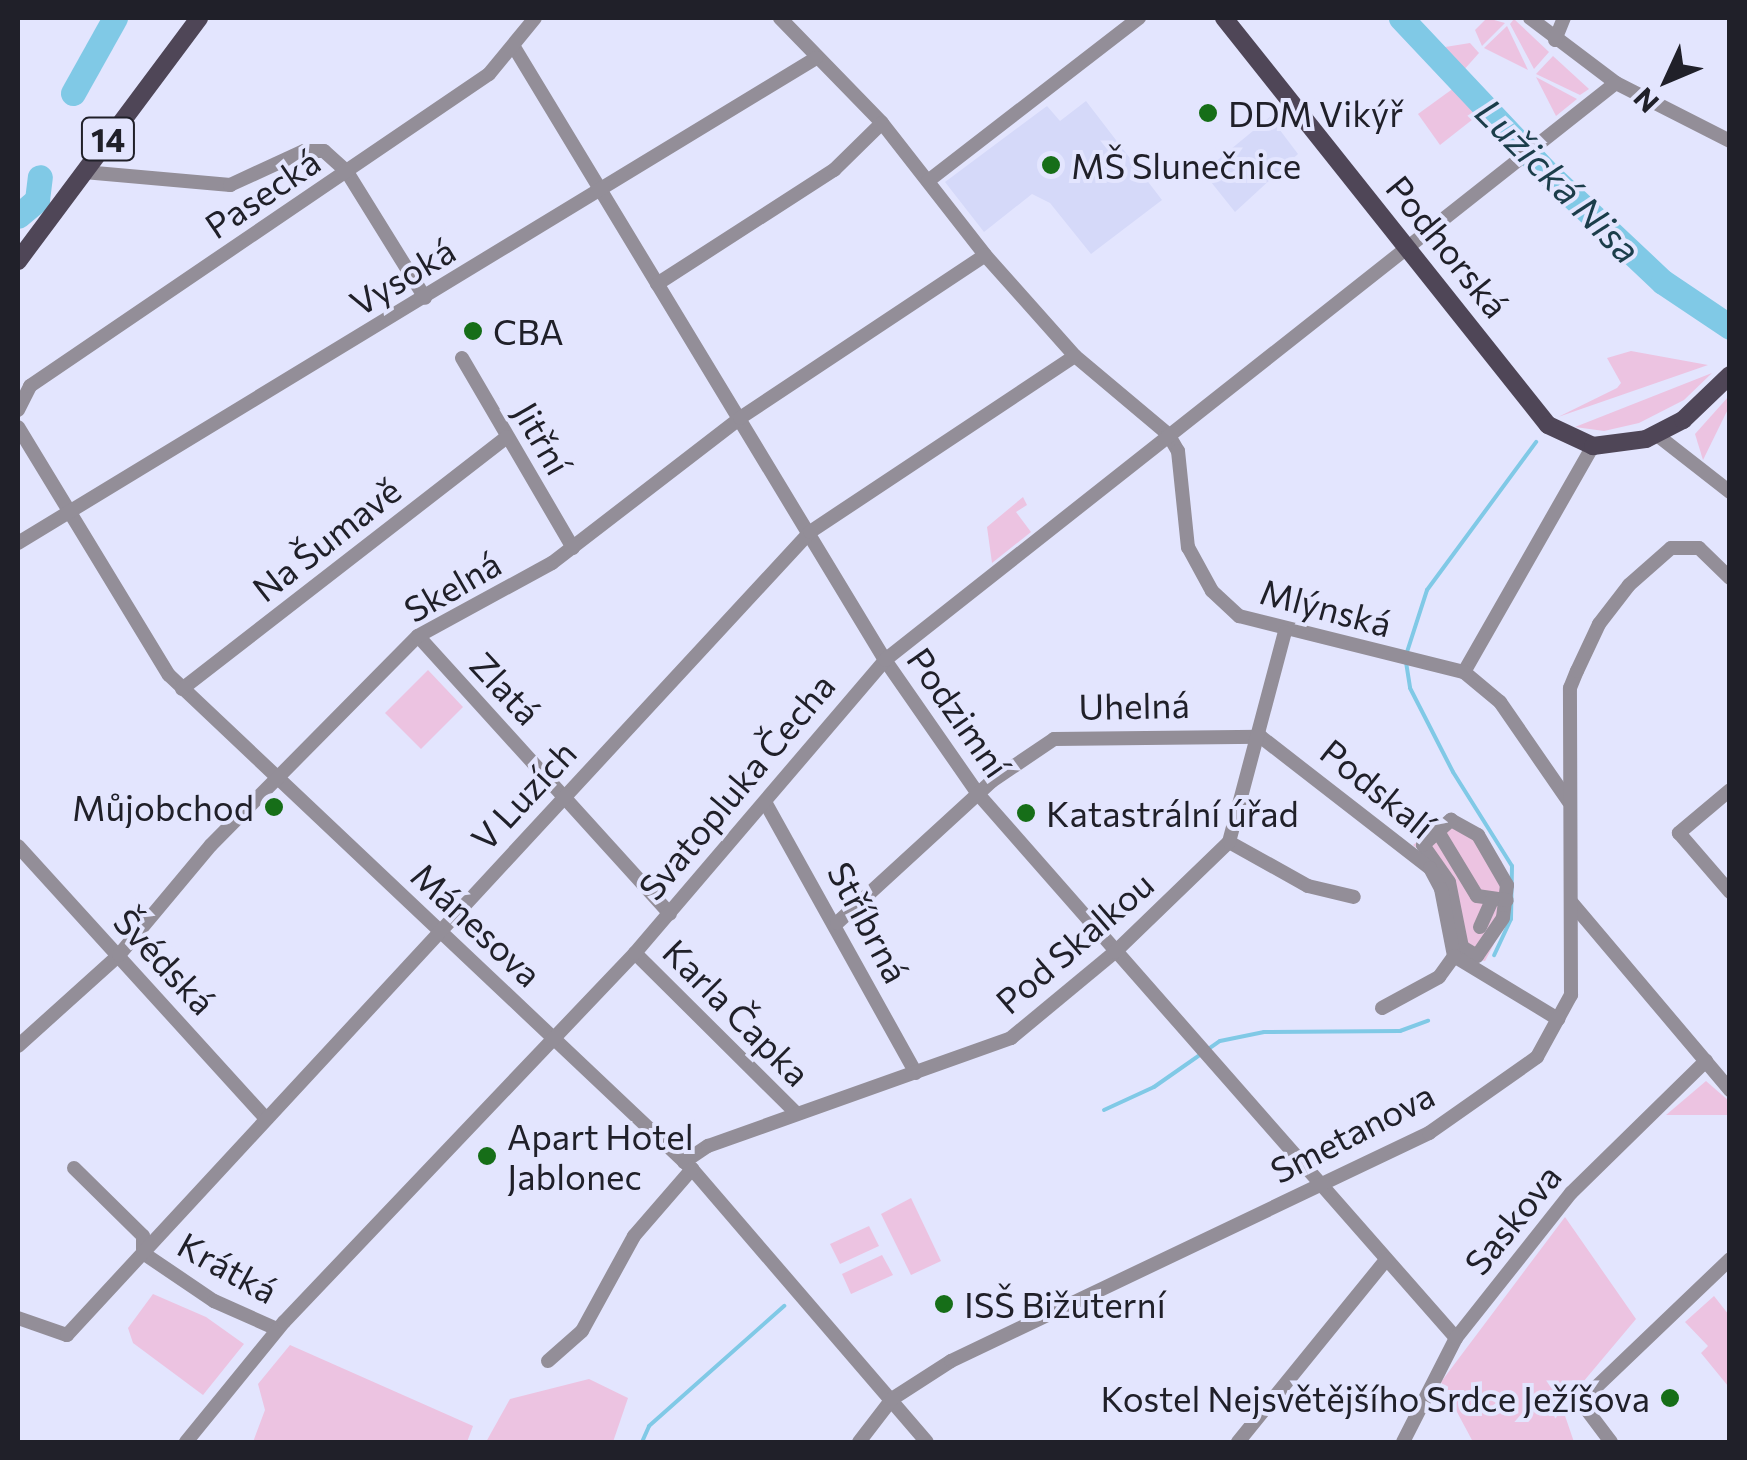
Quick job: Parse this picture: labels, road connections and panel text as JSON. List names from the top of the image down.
{
  "streets": {
    "main road": ["14", "Podhorská"],
    "street": [
      "Pasecká",
      "Vysoká",
      "Jitřní",
      "Na Šumavě",
      "Skelná",
      "Mlýnská",
      "Zlatá",
      "Uhelná",
      "Podzimní",
      "Svatopluka Čecha",
      "Podskalí",
      "V Luzích",
      "Stříbrná",
      "Mánesova",
      "Pod Skalkou",
      "Švédská",
      "Karla Čapka",
      "Smetanova",
      "Saskova",
      "Krátká"
    ]
  },
  "crossings": [
    ["Pasecká", "Podzimní"],
    ["Podhorská", "Svatopluka Čecha"],
    ["Vysoká", "Podzimní"],
    ["Vysoká", "Mánesova"],
    ["Jitřní", "Na Šumavě"],
    ["Jitřní", "Skelná"],
    ["Na Šumavě", "Mánesova"],
    ["Skelná", "Zlatá"],
    ["Skelná", "Podzimní"],
    ["Skelná", "Mánesova"],
    ["Skelná", "Švédská"],
    ["Mlýnská", "Svatopluka Čecha"],
    ["Mlýnská", "Pod Skalkou"],
    ["Zlatá", "Svatopluka Čecha"],
    ["Zlatá", "V Luzích"],
    ["Uhelná", "Podzimní"],
    ["Uhelná", "Podskalí"],
    ["Uhelná", "Stříbrná"],
    ["Uhelná", "Pod Skalkou"],
    ["Podzimní", "Svatopluka Čecha"],
    ["Podzimní", "V Luzích"],
    ["Podzimní", "Pod Skalkou"],
    ["Podzimní", "Smetanova"],
    ["Podzimní", "Saskova"],
    ["Svatopluka Čecha", "Stříbrná"],
    ["Svatopluka Čecha", "Mánesova"],
    ["Svatopluka Čecha", "Karla Čapka"],
    ["Svatopluka Čecha", "Krátká"],
    ["Podskalí", "Pod Skalkou"],
    ["V Luzích", "Mánesova"],
    ["V Luzích", "Švédská"],
    ["V Luzích", "Krátká"],
    ["Stříbrná", "Pod Skalkou"],
    ["Mánesova", "Pod Skalkou"],
    ["Mánesova", "Smetanova"],
    ["Pod Skalkou", "Karla Čapka"]
  ],
  "water": ["Lužická Nisa"],
  "places": [
    "DDM Vikýř",
    "MŠ Slunečnice",
    "CBA",
    "Můjobchod",
    "Katastrální úřad",
    "Apart Hotel Jablonec",
    "ISŠ Bižuterní",
    "Kostel Nejsvětějšího Srdce Ježíšova"
  ],
  "north": "bottom left"
}
